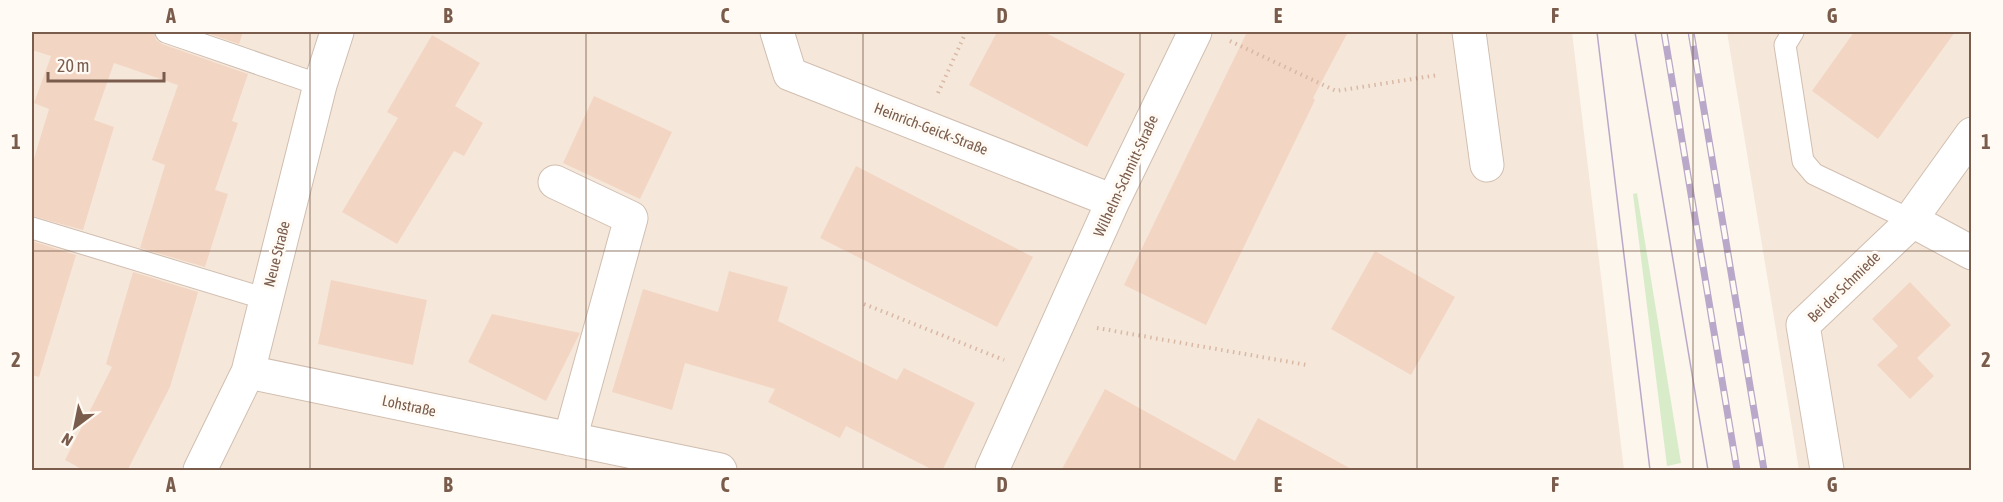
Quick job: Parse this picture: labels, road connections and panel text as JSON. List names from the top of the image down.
{
  "streets": {
    "street": [
      "Heinrich-Geick-Straße",
      "Wilhelm-Schmitt-Straße",
      "Neue Straße",
      "Bei der Schmiede",
      "Lohstraße"
    ]
  },
  "crossings": [
    ["Heinrich-Geick-Straße", "Wilhelm-Schmitt-Straße"],
    ["Neue Straße", "Lohstraße"]
  ],
  "scale_bar": "20 m",
  "north": "bottom left",
  "grid": {
    "columns": [
      "A",
      "B",
      "C",
      "D",
      "E",
      "F",
      "G"
    ],
    "rows": ["1", "2"]
  }
}
